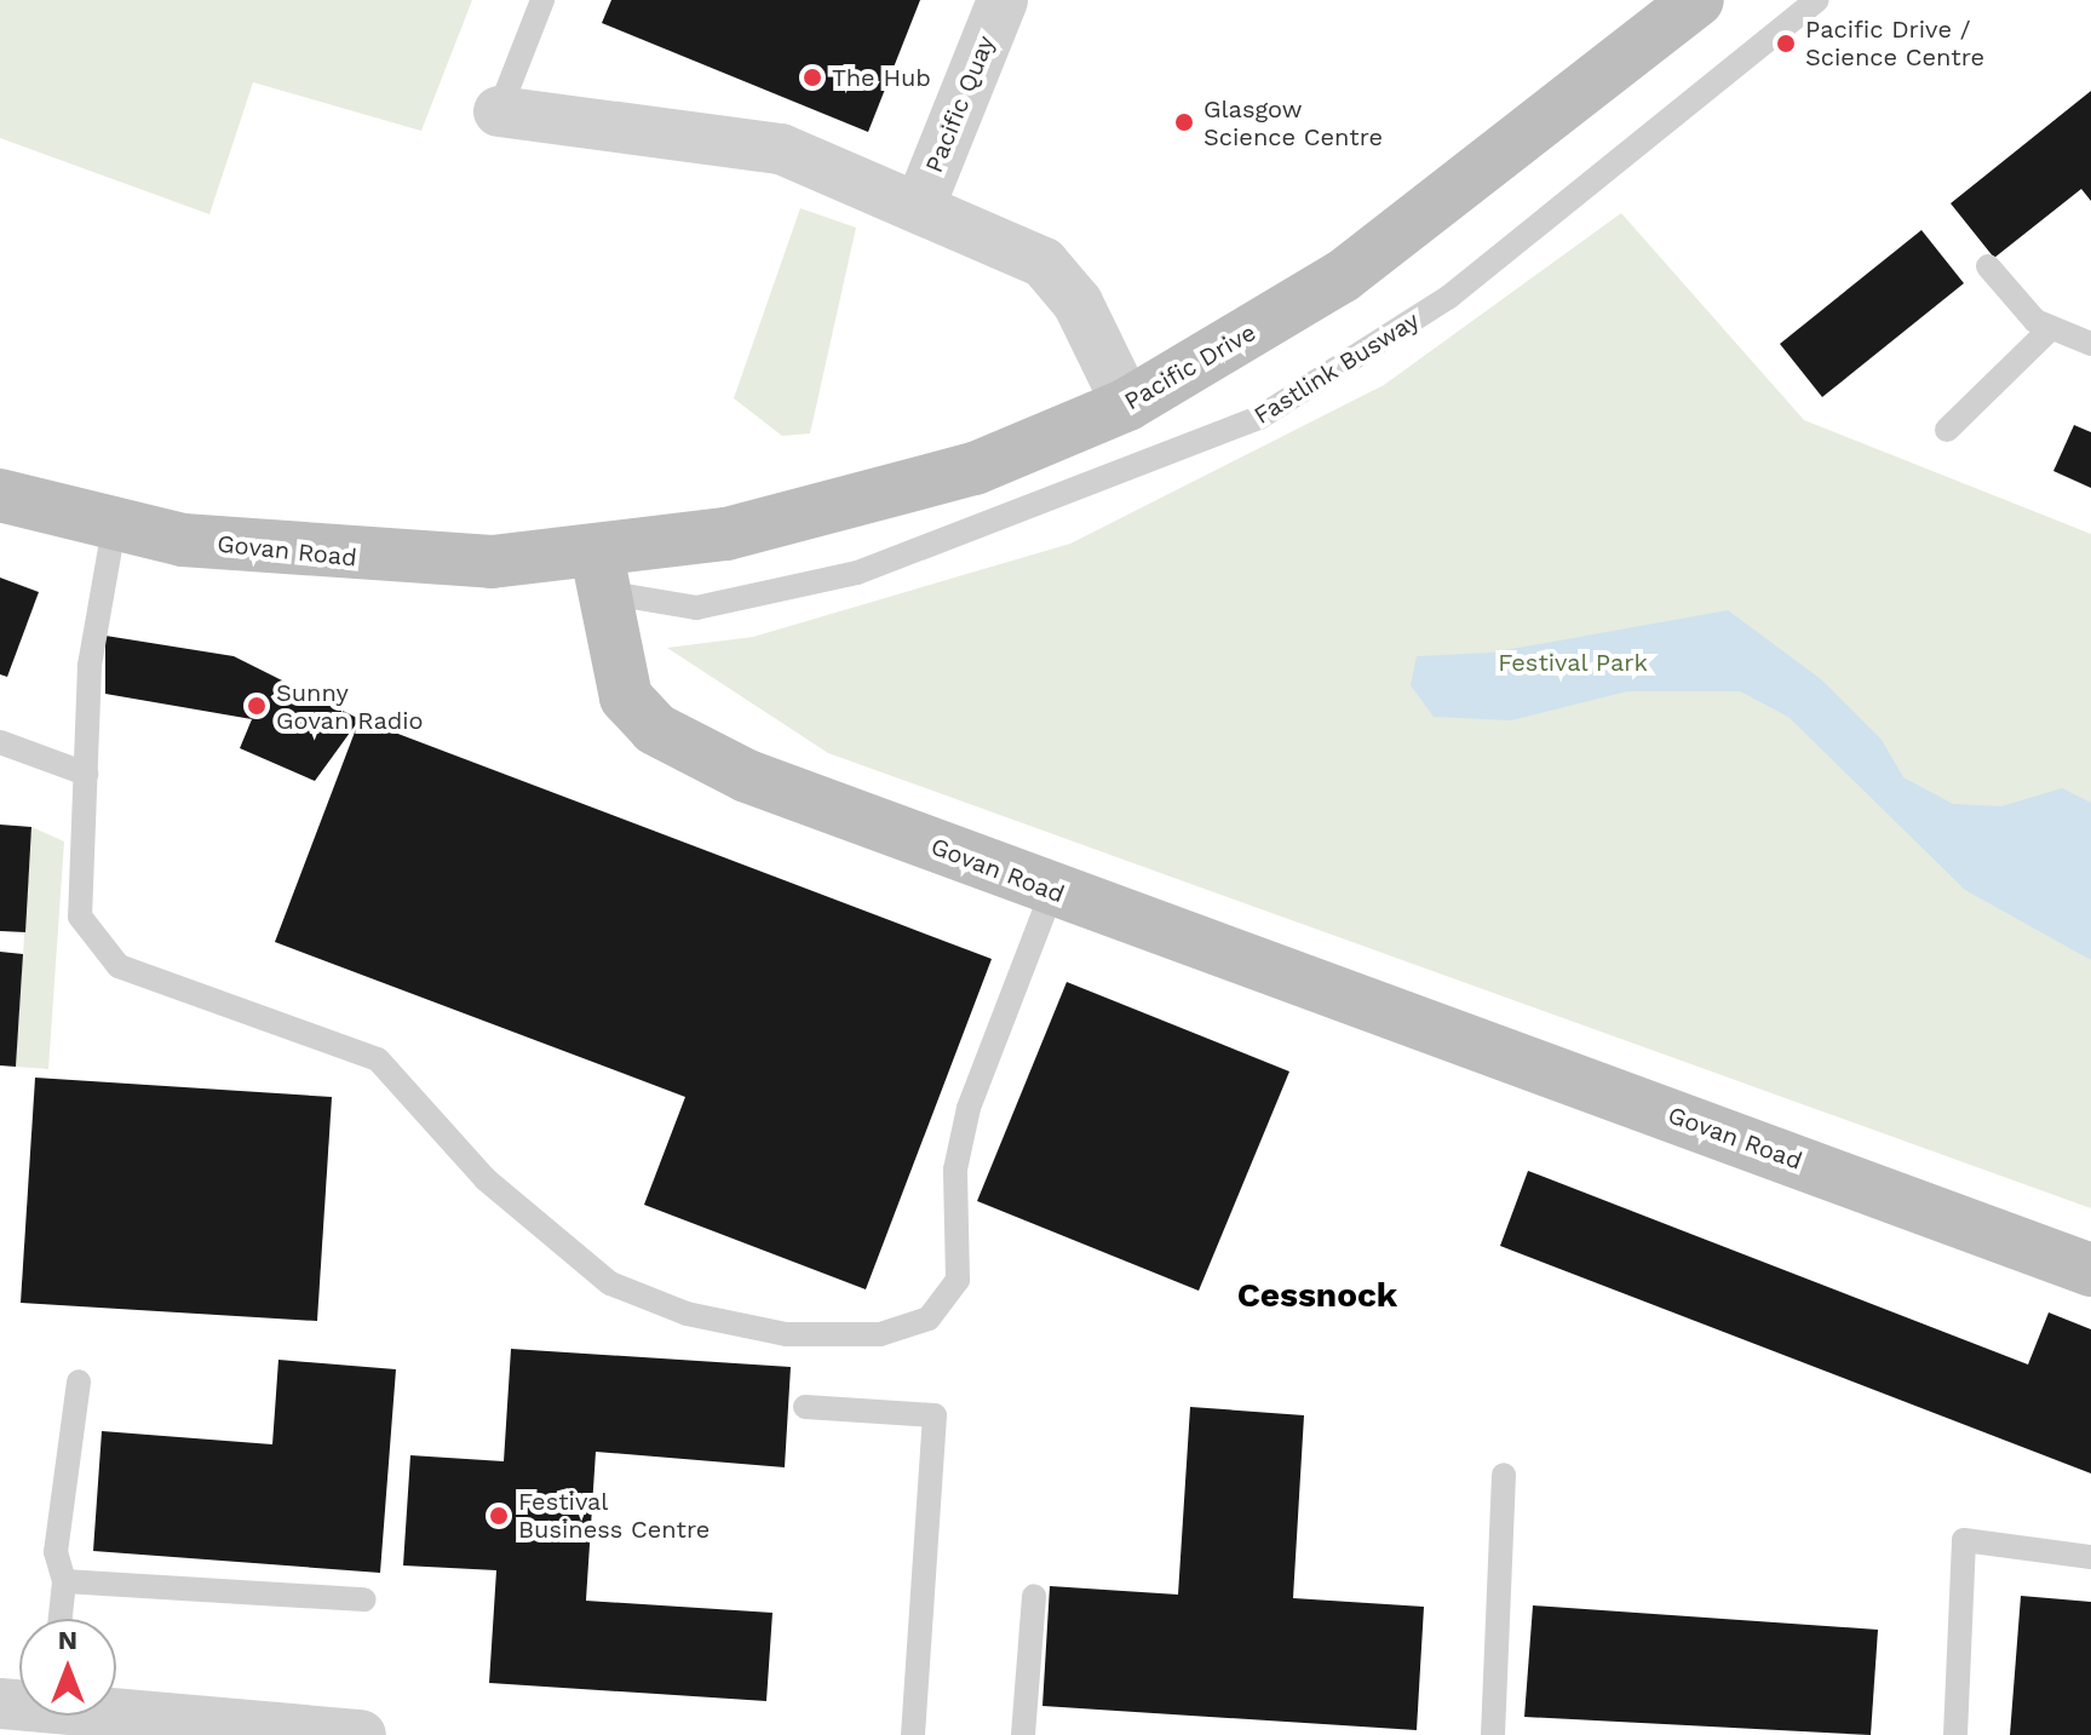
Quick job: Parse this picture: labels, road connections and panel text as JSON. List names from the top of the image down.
{
  "streets": {
    "street": ["Pacific Quay", "Pacific Drive", "Govan Road"],
    "lane": ["Fastlink Busway"]
  },
  "crossings": [
    ["Pacific Drive", "Fastlink Busway"],
    ["Pacific Drive", "Govan Road"],
    ["Fastlink Busway", "Govan Road"]
  ],
  "districts": ["Cessnock"],
  "parks": ["Festival Park"],
  "places": [
    "Pacific Drive / Science Centre",
    "The Hub",
    "Glasgow Science Centre",
    "Sunny Govan Radio",
    "Festival Business Centre"
  ],
  "north": "top"
}
